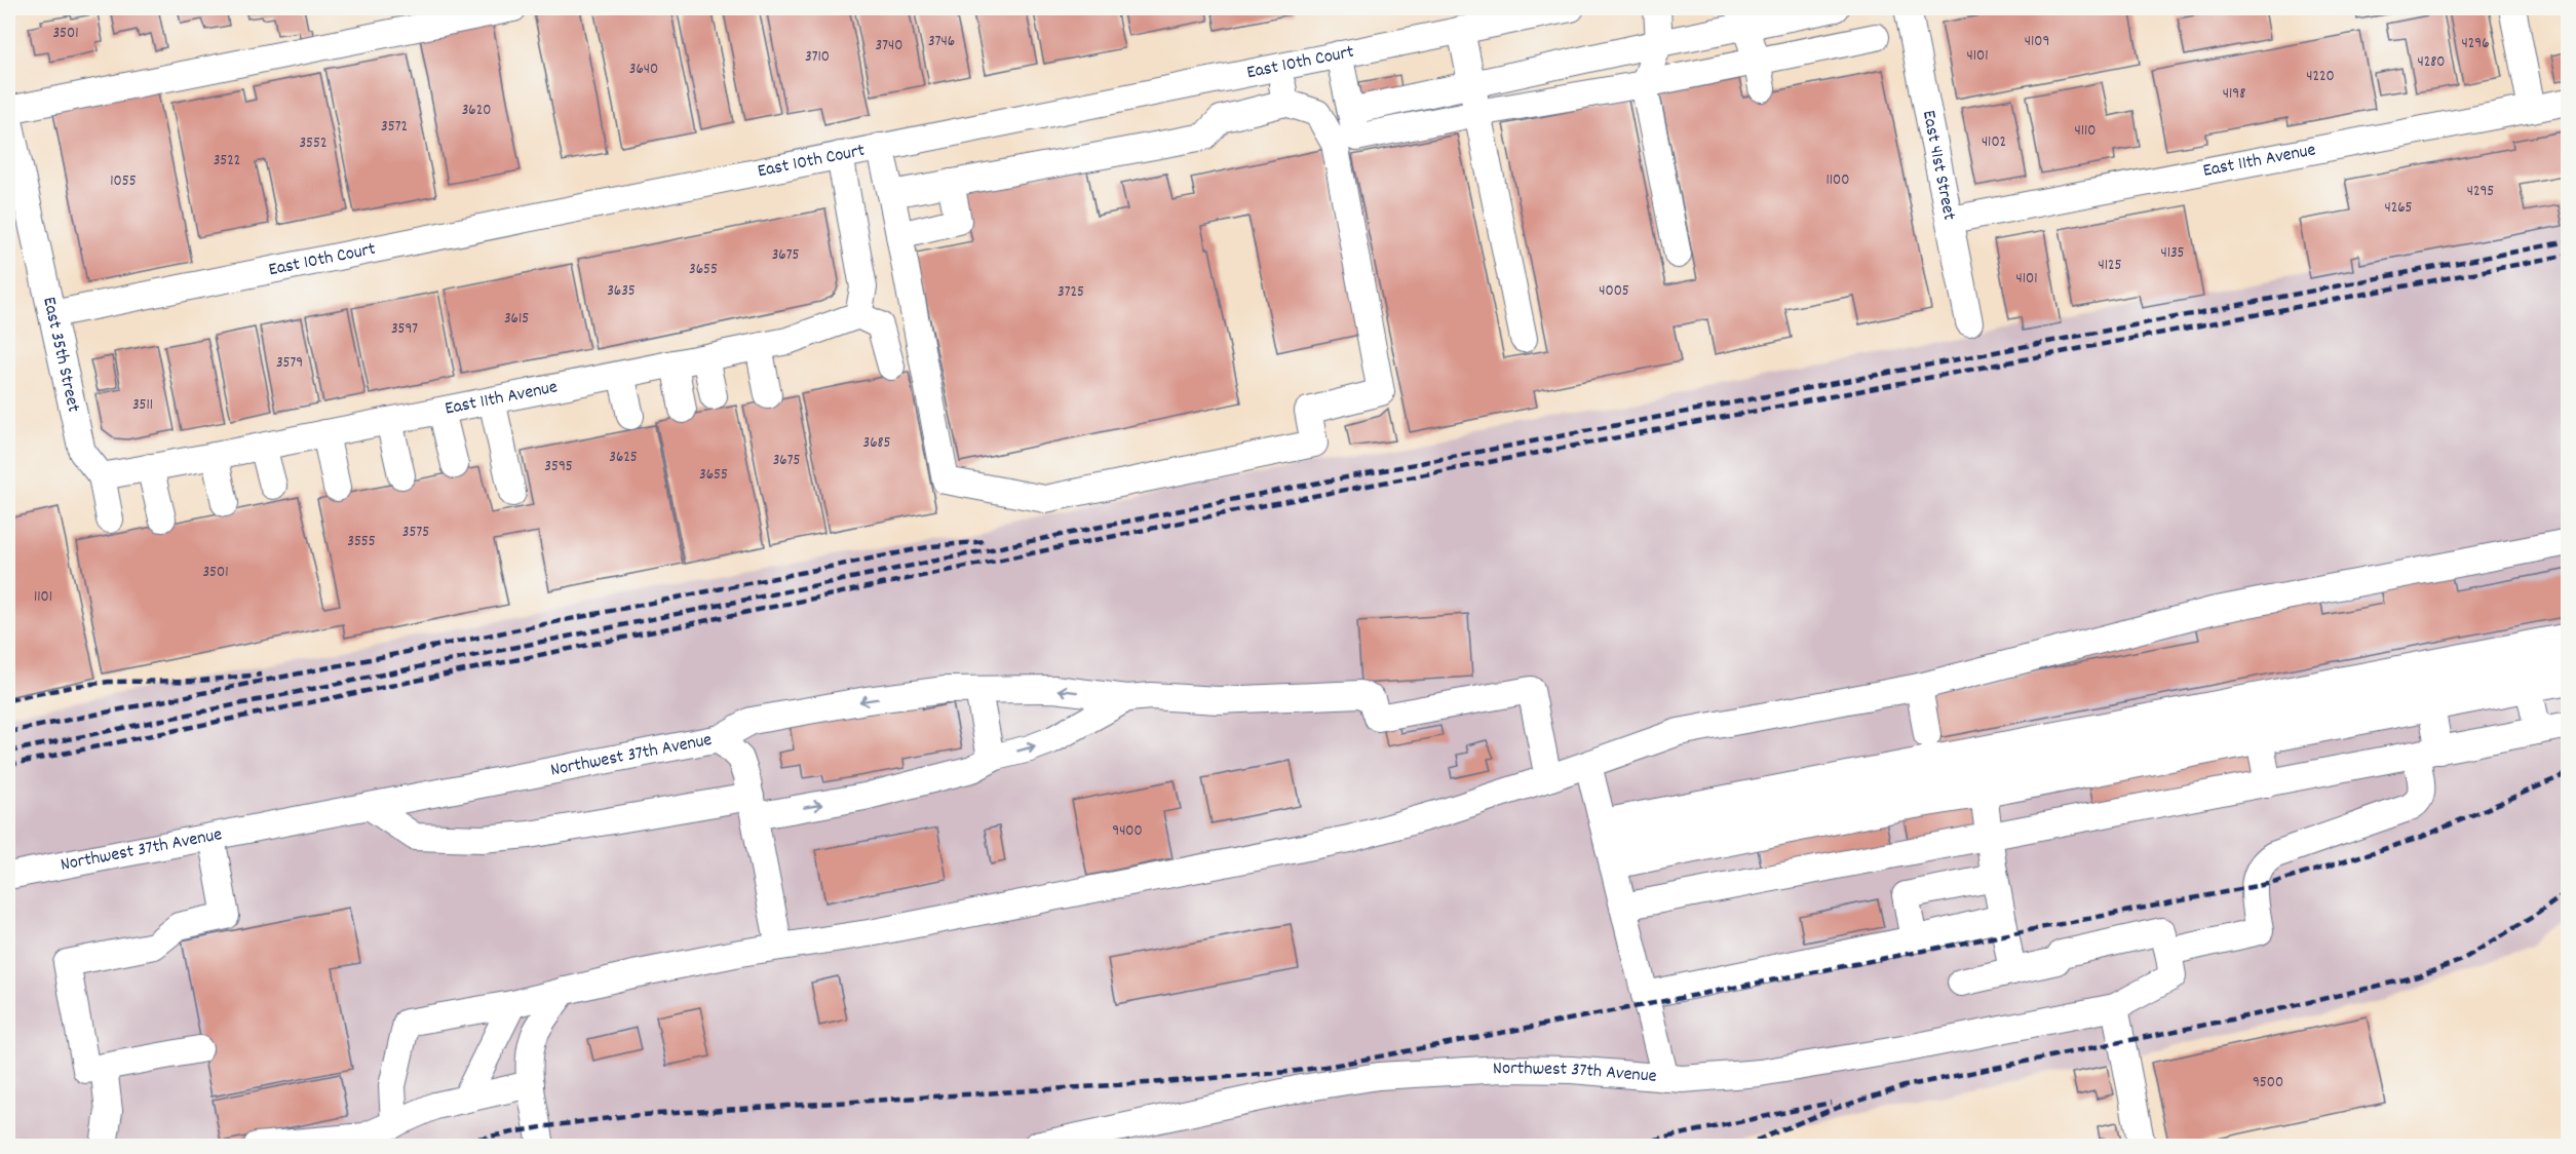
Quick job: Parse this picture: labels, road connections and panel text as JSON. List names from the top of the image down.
{
  "streets": {
    "street": [
      "East 10th Court",
      "East 11th Avenue",
      "East 41st Street",
      "East 35th Street",
      "Northwest 37th Avenue"
    ]
  },
  "crossings": [
    ["East 10th Court", "East 35th Street"],
    ["East 11th Avenue", "East 41st Street"]
  ],
  "house_numbers": [
    "3501",
    "3746",
    "4109",
    "4296",
    "3740",
    "4101",
    "3710",
    "4280",
    "3640",
    "4220",
    "4198",
    "3620",
    "3572",
    "4110",
    "4102",
    "3552",
    "3522",
    "1100",
    "1055",
    "4295",
    "4265",
    "4135",
    "3675",
    "4125",
    "3655",
    "4101",
    "3635",
    "4005",
    "3725",
    "3615",
    "3597",
    "3579",
    "3511",
    "3685",
    "3625",
    "3675",
    "3595",
    "3655",
    "3575",
    "3555",
    "3501",
    "1101",
    "9400",
    "9500"
  ]
}
